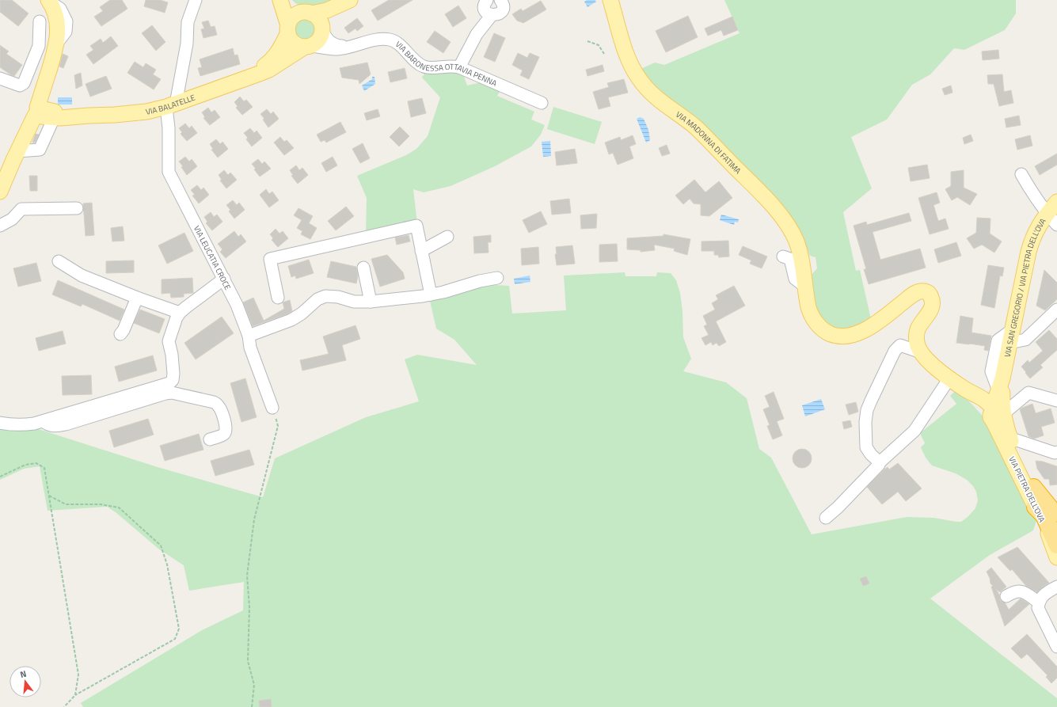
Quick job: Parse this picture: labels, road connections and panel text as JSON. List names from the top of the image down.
{
  "streets": {
    "main road": [
      "VIA BALATELLE",
      "VIA MADONNA DI FATIMA",
      "VIA SAN GREGORIO / VIA PIETRA DELL'OVA",
      "VIA PIETRA DELL'OVA"
    ],
    "street": ["VIA BARONESSA OTTAVIA PENNA", "VIA LEUCATIA CROCE"]
  },
  "crossings": [
    ["VIA BALATELLE", "VIA LEUCATIA CROCE"],
    ["VIA SAN GREGORIO / VIA PIETRA DELL'OVA", "VIA PIETRA DELL'OVA"]
  ],
  "north": "top"
}
